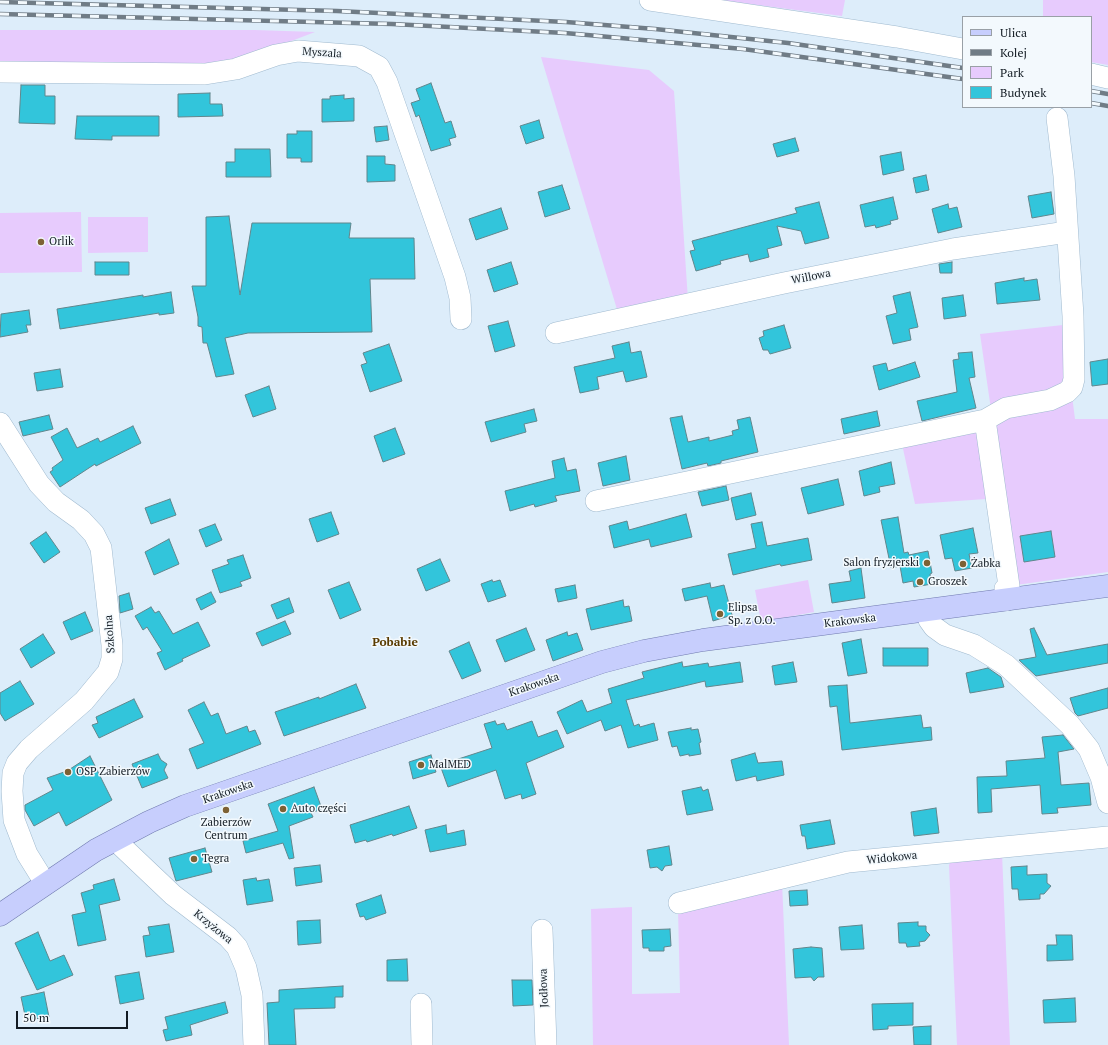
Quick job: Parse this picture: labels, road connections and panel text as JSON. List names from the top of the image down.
{
  "streets": {
    "main road": ["Krakowska"],
    "street": [
      "Myszala",
      "Willowa",
      "Szkolna",
      "Widokowa",
      "Krzyżowa",
      "Jodłowa"
    ]
  },
  "crossings": [
    ["Krakowska", "Szkolna"],
    ["Krakowska", "Krzyżowa"]
  ],
  "districts": ["Pobabie"],
  "places": [
    "Orlik",
    "Salon fryzjerski",
    "Żabka",
    "Groszek",
    "Elipsa Sp. z O.O.",
    "MalMED",
    "OSP Zabierzów",
    "Auto części",
    "Zabierzów Centrum",
    "Tegra"
  ],
  "legend": [
    "Ulica",
    "Kolej",
    "Park",
    "Budynek"
  ],
  "scale_bar": "50 m"
}
